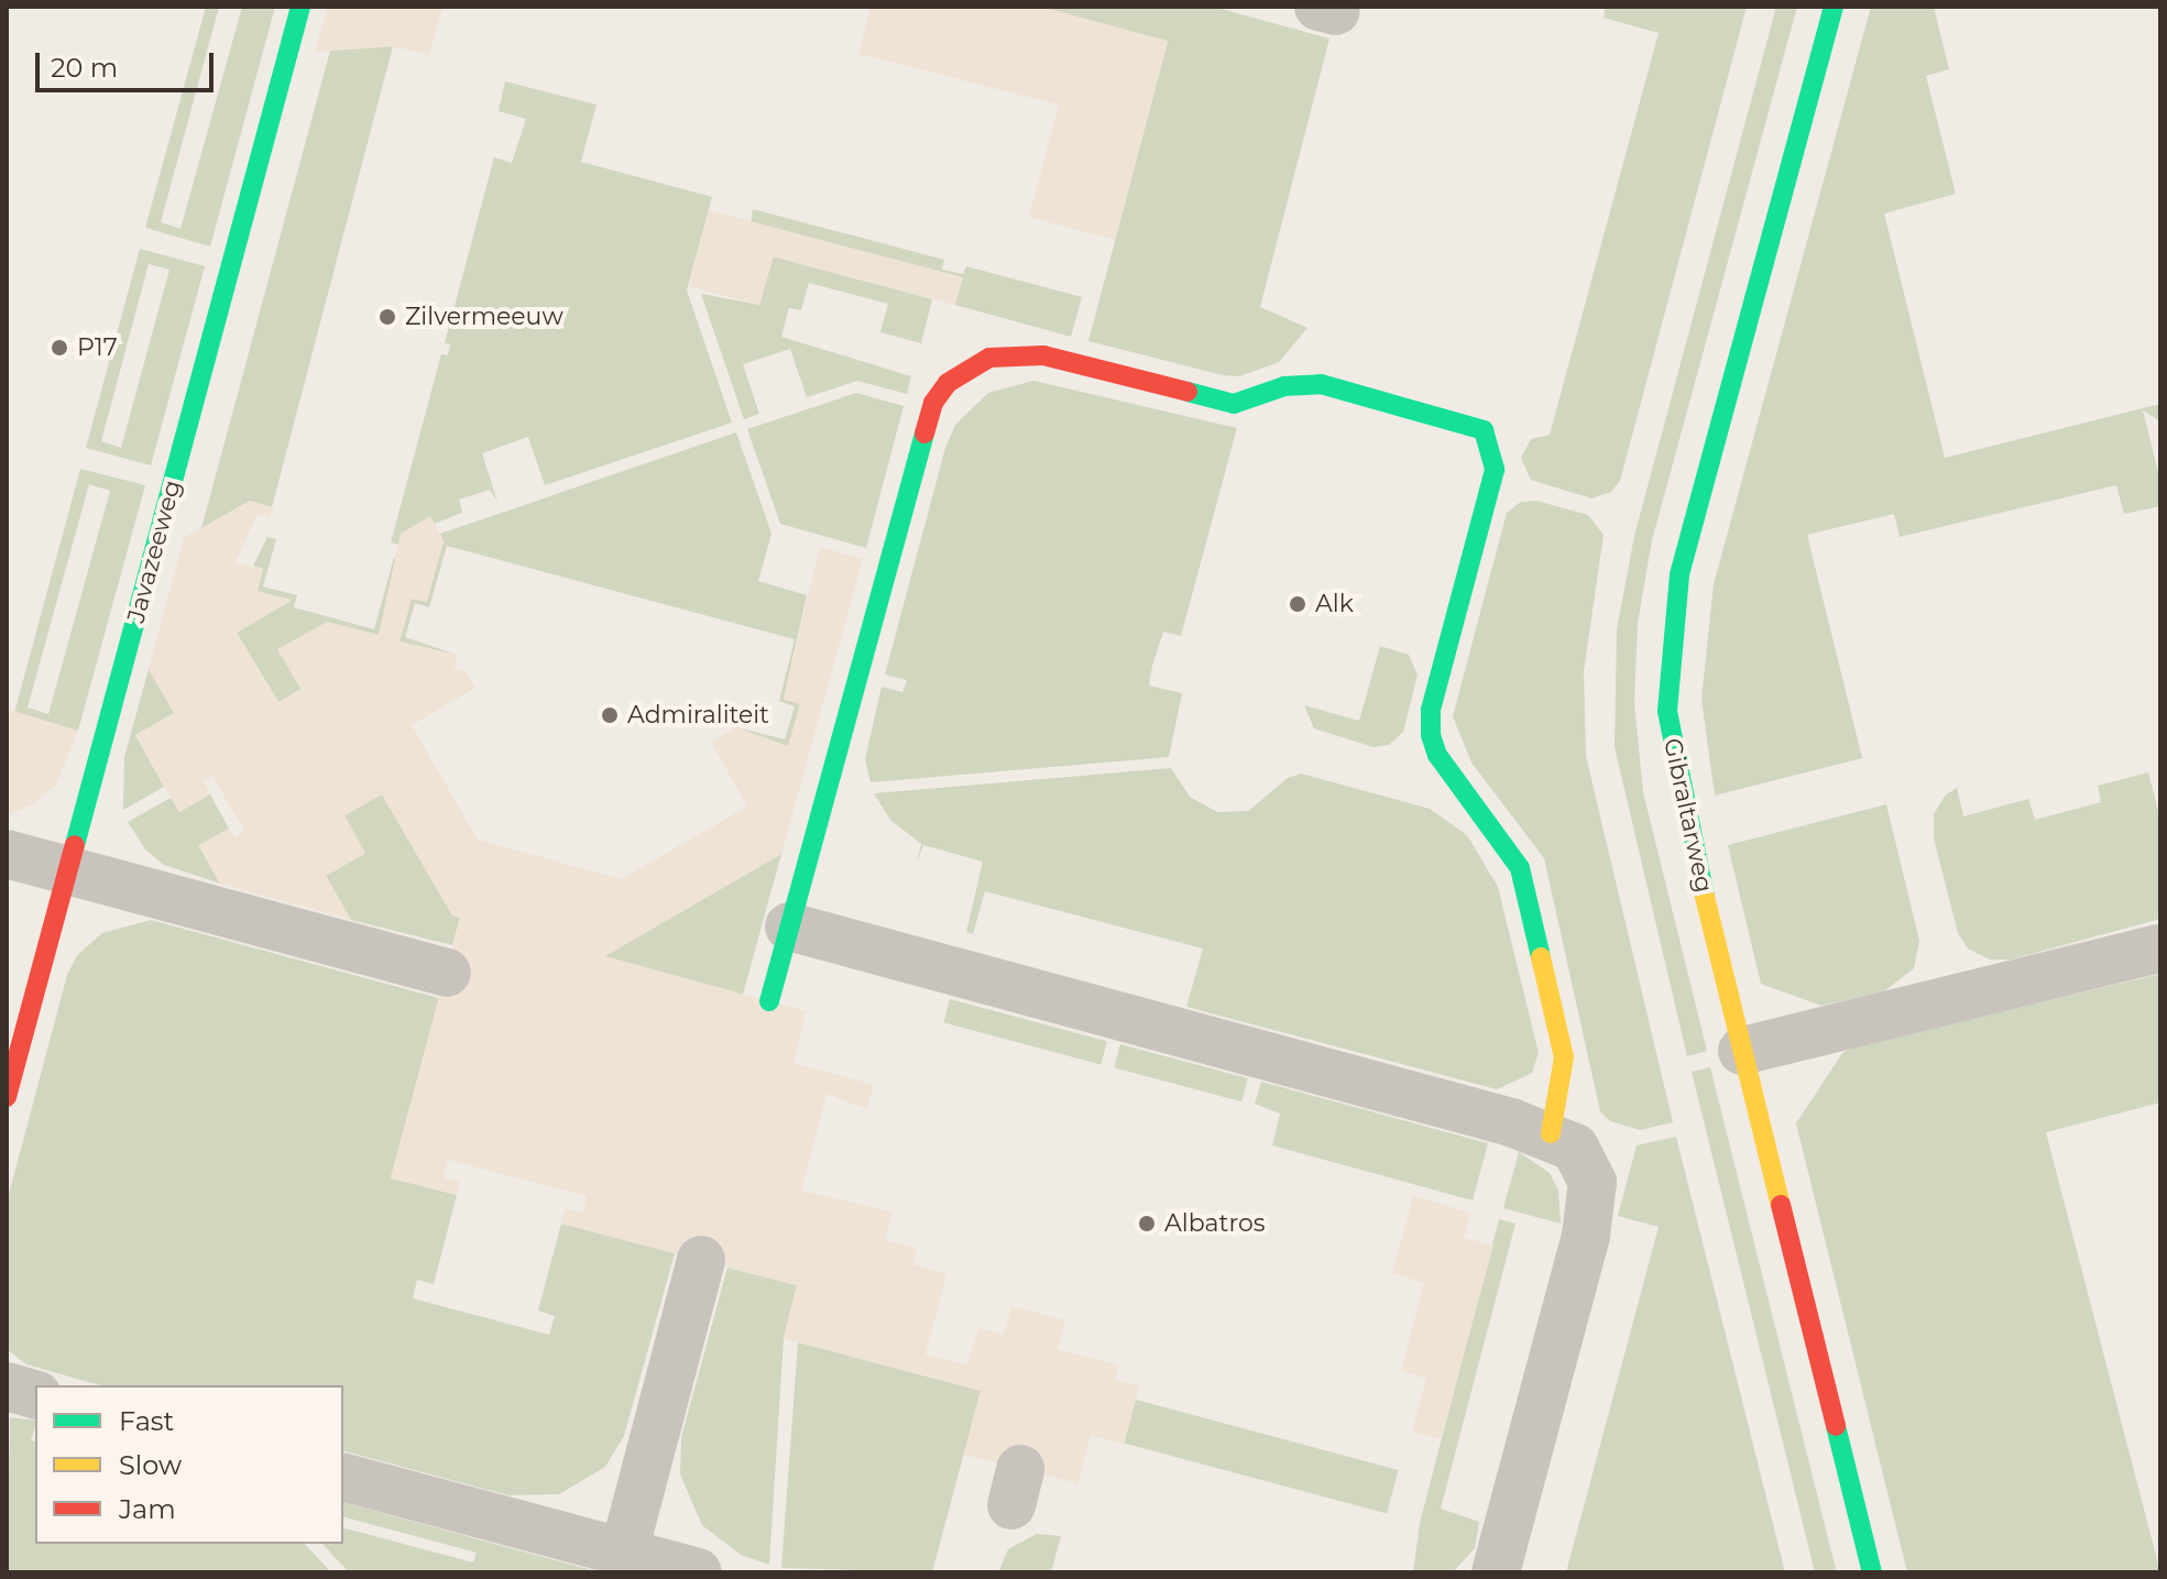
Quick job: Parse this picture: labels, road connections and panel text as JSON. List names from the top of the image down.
{
  "streets": {
    "street": ["Javazeeweg", "Gibraltarweg"]
  },
  "places": [
    "Zilvermeeuw",
    "P17",
    "Alk",
    "Admiraliteit",
    "Albatros"
  ],
  "legend": ["Fast", "Slow", "Jam"],
  "scale_bar": "20 m"
}
